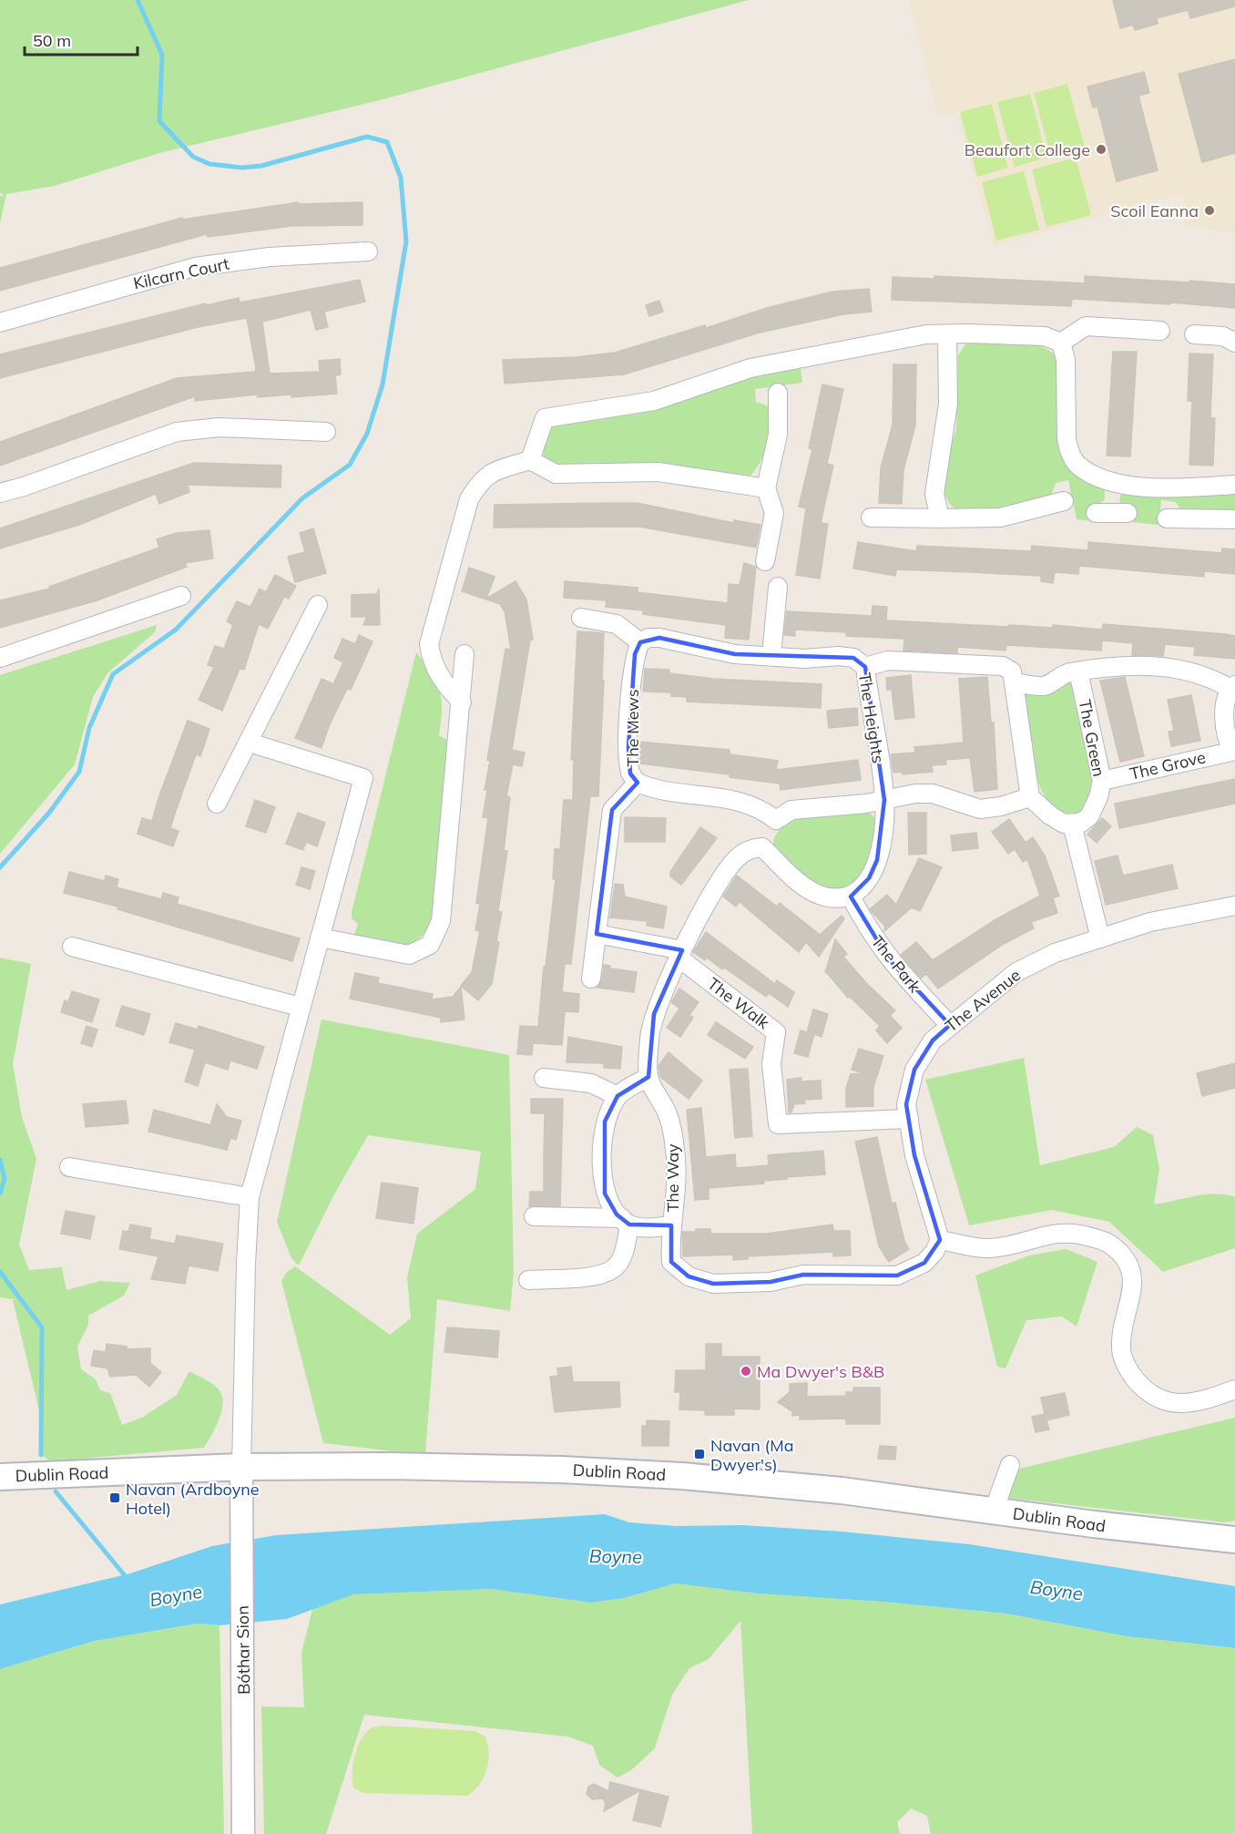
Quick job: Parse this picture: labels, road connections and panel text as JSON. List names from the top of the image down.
{
  "streets": {
    "main road": ["Dublin Road"],
    "street": [
      "Kilcarn Court",
      "The Heights",
      "The Mews",
      "The Green",
      "The Grove",
      "The Park",
      "The Avenue",
      "The Walk",
      "The Way",
      "Bóthar Sion"
    ]
  },
  "crossings": [
    ["The Heights", "The Mews"],
    ["The Green", "The Grove"],
    ["The Park", "The Avenue"],
    ["The Avenue", "The Walk"],
    ["The Avenue", "The Way"],
    ["The Walk", "The Way"],
    ["Dublin Road", "Bóthar Sion"]
  ],
  "water": ["Boyne"],
  "places": {
    "other": ["Beaufort College", "Scoil Eanna", "Ma Dwyer's B&B"],
    "transit": ["Navan (Ma Dwyer's)", "Navan (Ardboyne Hotel)"]
  },
  "scale_bar": "50 m"
}
